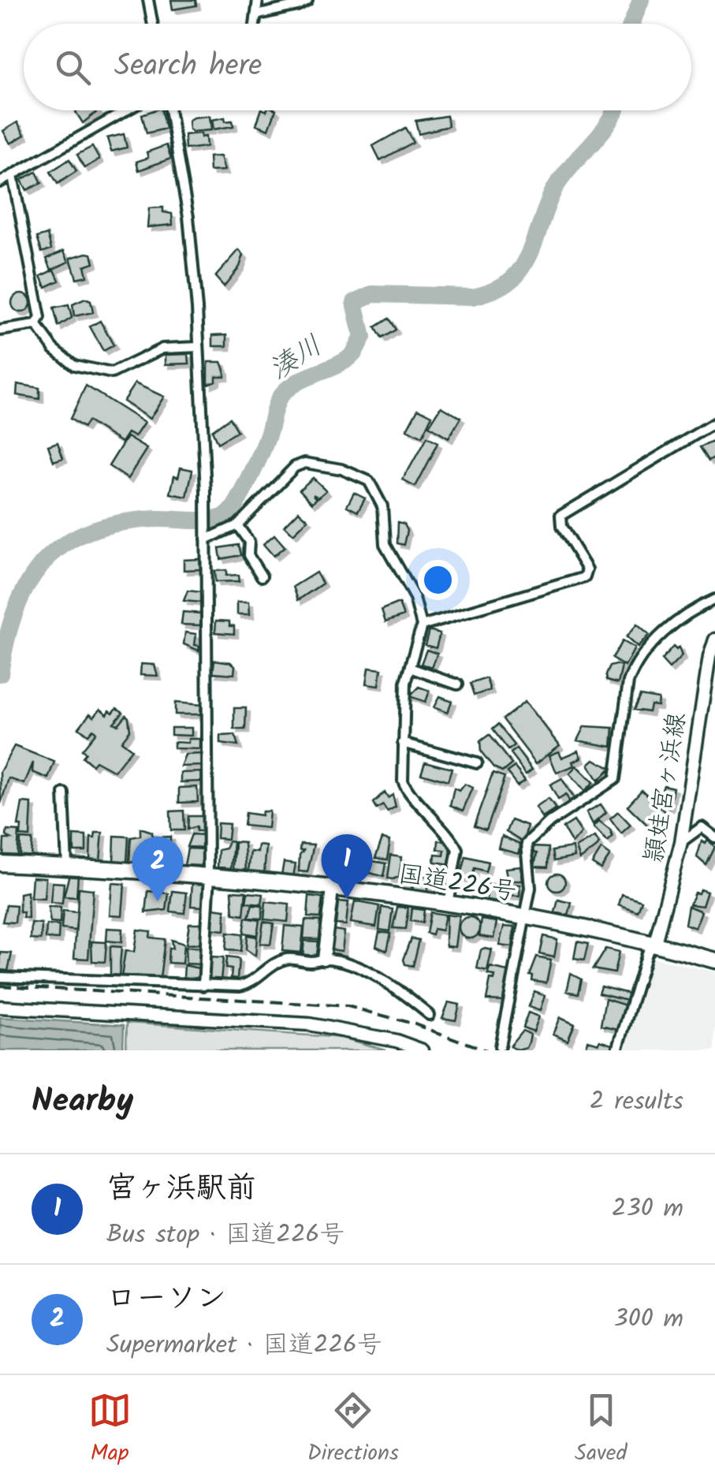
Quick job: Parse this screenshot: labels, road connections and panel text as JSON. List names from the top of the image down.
{
  "streets": {
    "highway": ["国道226号"],
    "street": ["頴娃宮ヶ浜線"]
  },
  "crossings": [
    ["頴娃宮ヶ浜線", "国道226号"]
  ],
  "water": ["湊川"],
  "page": {
    "search": "Search here",
    "pins": ["1", "2"],
    "heading": ["Nearby", "2 results"],
    "list": [
      {
        "mark": "1",
        "name": "宮ヶ浜駅前",
        "note": "Bus stop · 国道226号",
        "value": "230 m"
      },
      {
        "mark": "2",
        "name": "ローソン",
        "note": "Supermarket · 国道226号",
        "value": "300 m"
      }
    ],
    "nav": ["Map", "Directions", "Saved"]
  }
}
